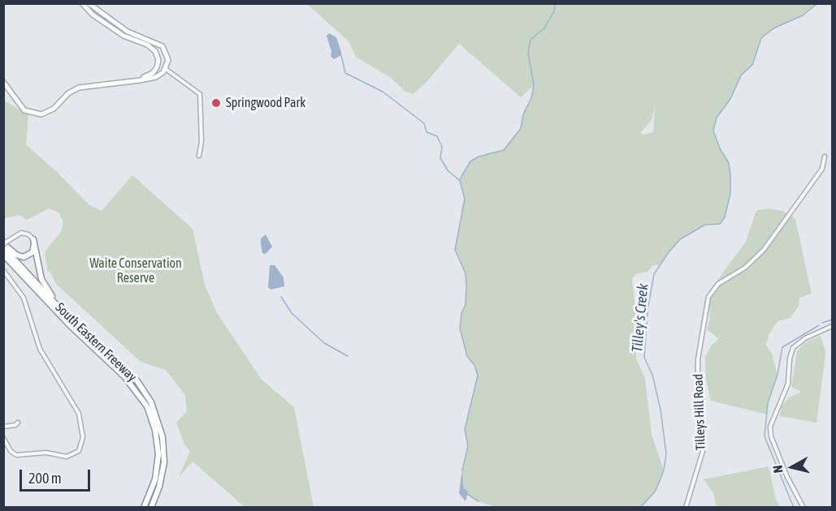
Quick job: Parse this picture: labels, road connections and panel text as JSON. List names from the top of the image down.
{
  "streets": {
    "highway": ["South Eastern Freeway"],
    "street": ["Tilleys Hill Road"]
  },
  "water": ["Tilley's Creek"],
  "parks": ["Waite Conservation Reserve"],
  "places": ["Springwood Park"],
  "scale_bar": "200 m",
  "north": "left"
}
